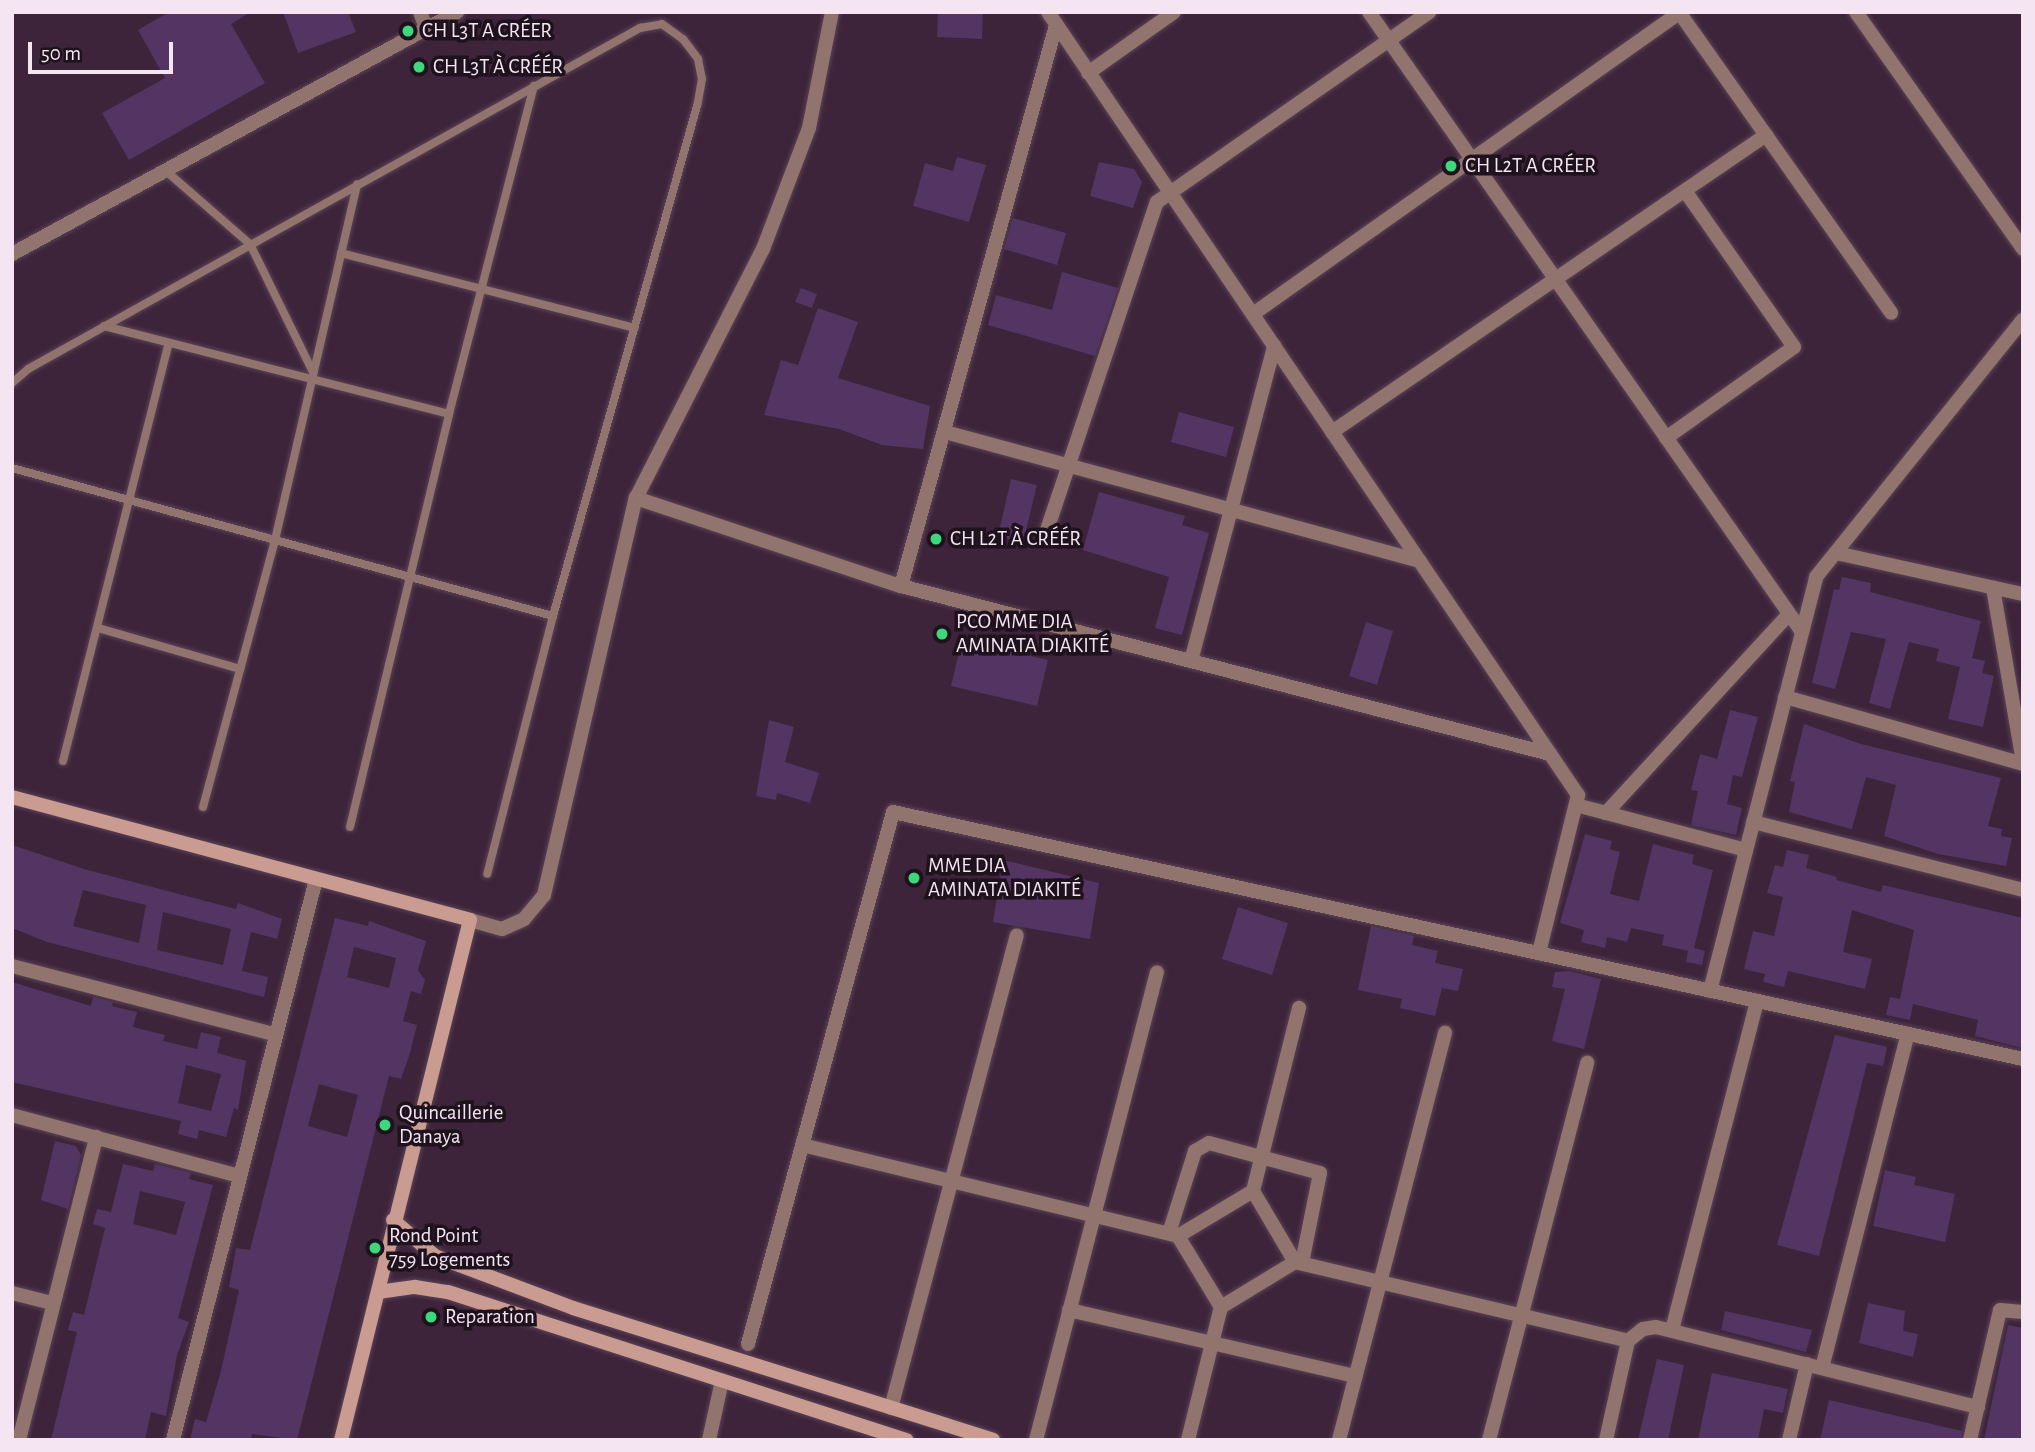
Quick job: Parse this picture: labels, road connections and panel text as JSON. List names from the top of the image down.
{
  "places": [
    "CH L3T A CRÉER",
    "CH L3T À CRÉÉR",
    "CH L2T A CRÉER",
    "CH L2T À CRÉÉR",
    "PCO MME DIA AMINATA DIAKITÉ",
    "MME DIA AMINATA DIAKITÉ",
    "Quincaillerie Danaya",
    "Rond Point 759 Logements",
    "Reparation"
  ],
  "scale_bar": "50 m"
}
